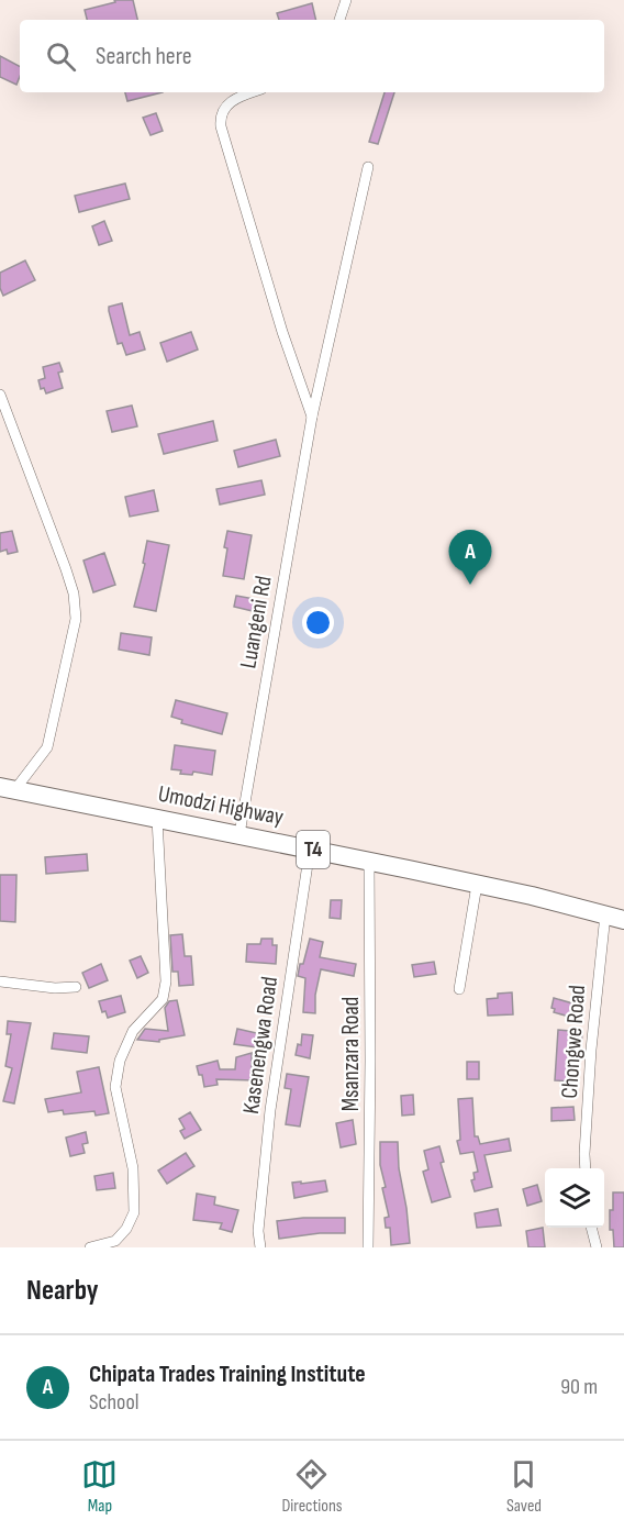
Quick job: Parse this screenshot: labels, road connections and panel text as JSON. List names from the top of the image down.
{
  "streets": {
    "highway": ["Umodzi Highway", "T4"],
    "street": [
      "Luangeni Rd",
      "Chongwe Road",
      "Kasenengwa Road",
      "Msanzara Road"
    ]
  },
  "crossings": [
    ["Luangeni Rd", "Umodzi Highway"],
    ["Umodzi Highway", "Chongwe Road"],
    ["Umodzi Highway", "Kasenengwa Road"],
    ["Umodzi Highway", "Msanzara Road"]
  ],
  "page": {
    "search": "Search here",
    "pins": "A",
    "heading": "Nearby",
    "list": [
      {
        "mark": "A",
        "name": "Chipata Trades Training Institute",
        "note": "School",
        "value": "90 m"
      }
    ],
    "nav": ["Map", "Directions", "Saved"]
  }
}
